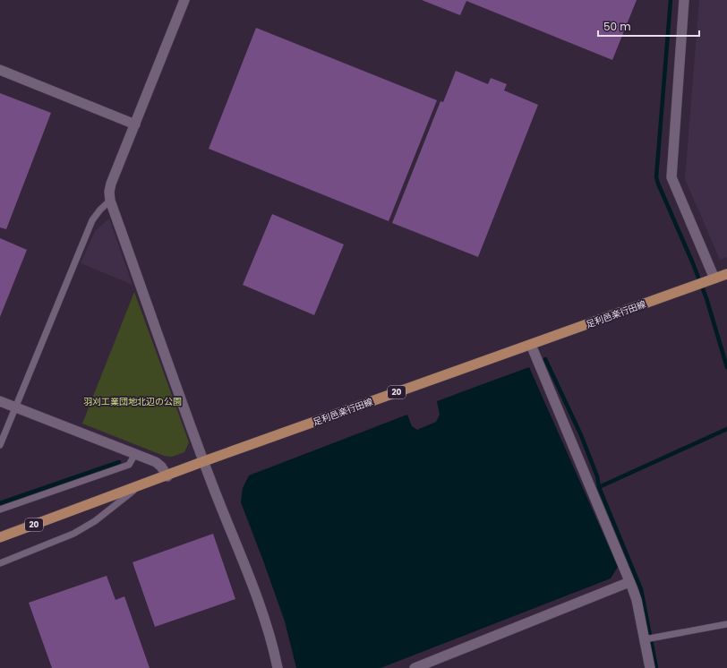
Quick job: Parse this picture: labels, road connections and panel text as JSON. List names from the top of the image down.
{
  "streets": {
    "main road": ["足利邑楽行田線", "20"]
  },
  "parks": ["羽刈工業団地北辺の公園"],
  "scale_bar": "50 m"
}
